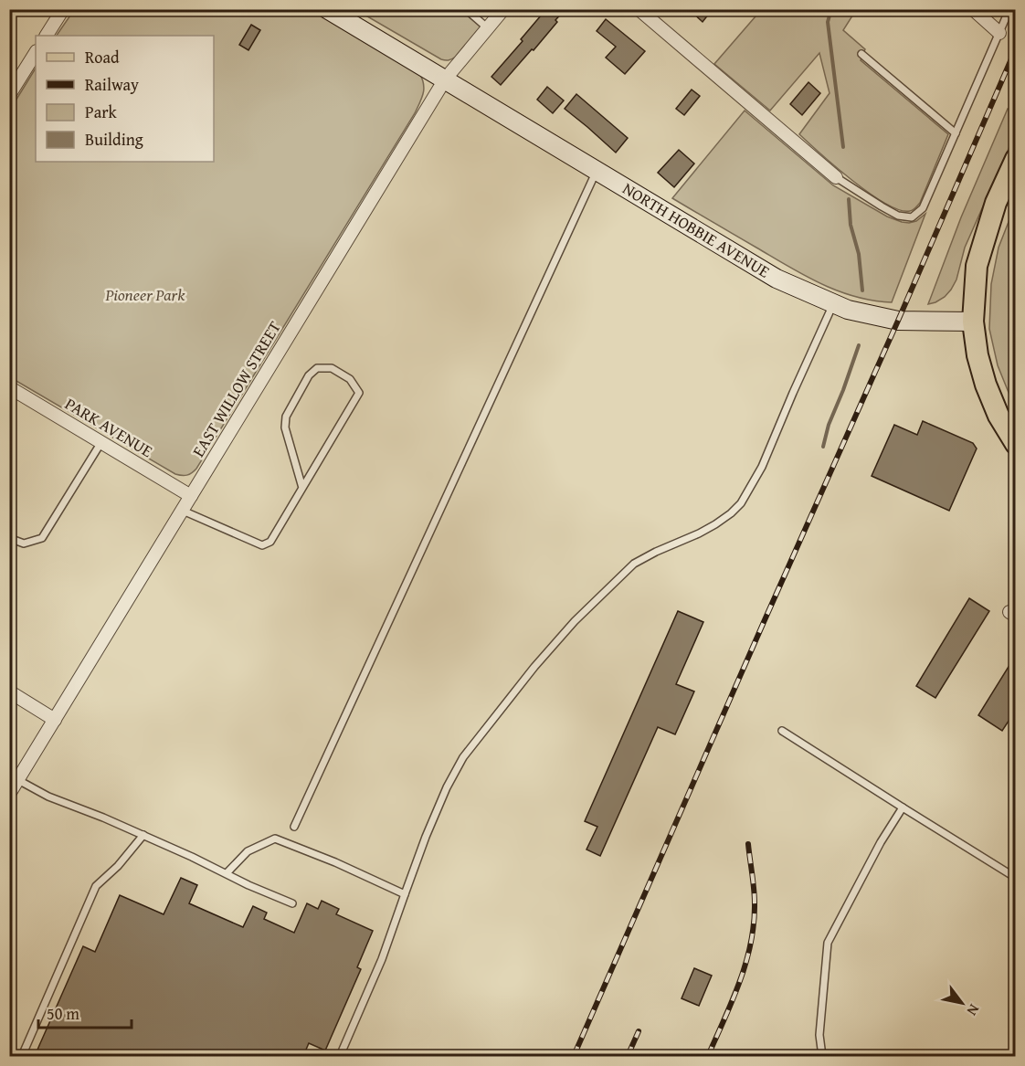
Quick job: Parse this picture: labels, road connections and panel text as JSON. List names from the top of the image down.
{
  "streets": {
    "main road": ["NORTH HOBBIE AVENUE"],
    "street": ["EAST WILLOW STREET", "PARK AVENUE"]
  },
  "crossings": [
    ["NORTH HOBBIE AVENUE", "EAST WILLOW STREET"],
    ["EAST WILLOW STREET", "PARK AVENUE"]
  ],
  "parks": ["Pioneer Park"],
  "legend": [
    "Road",
    "Railway",
    "Park",
    "Building"
  ],
  "scale_bar": "50 m",
  "north": "bottom right"
}
